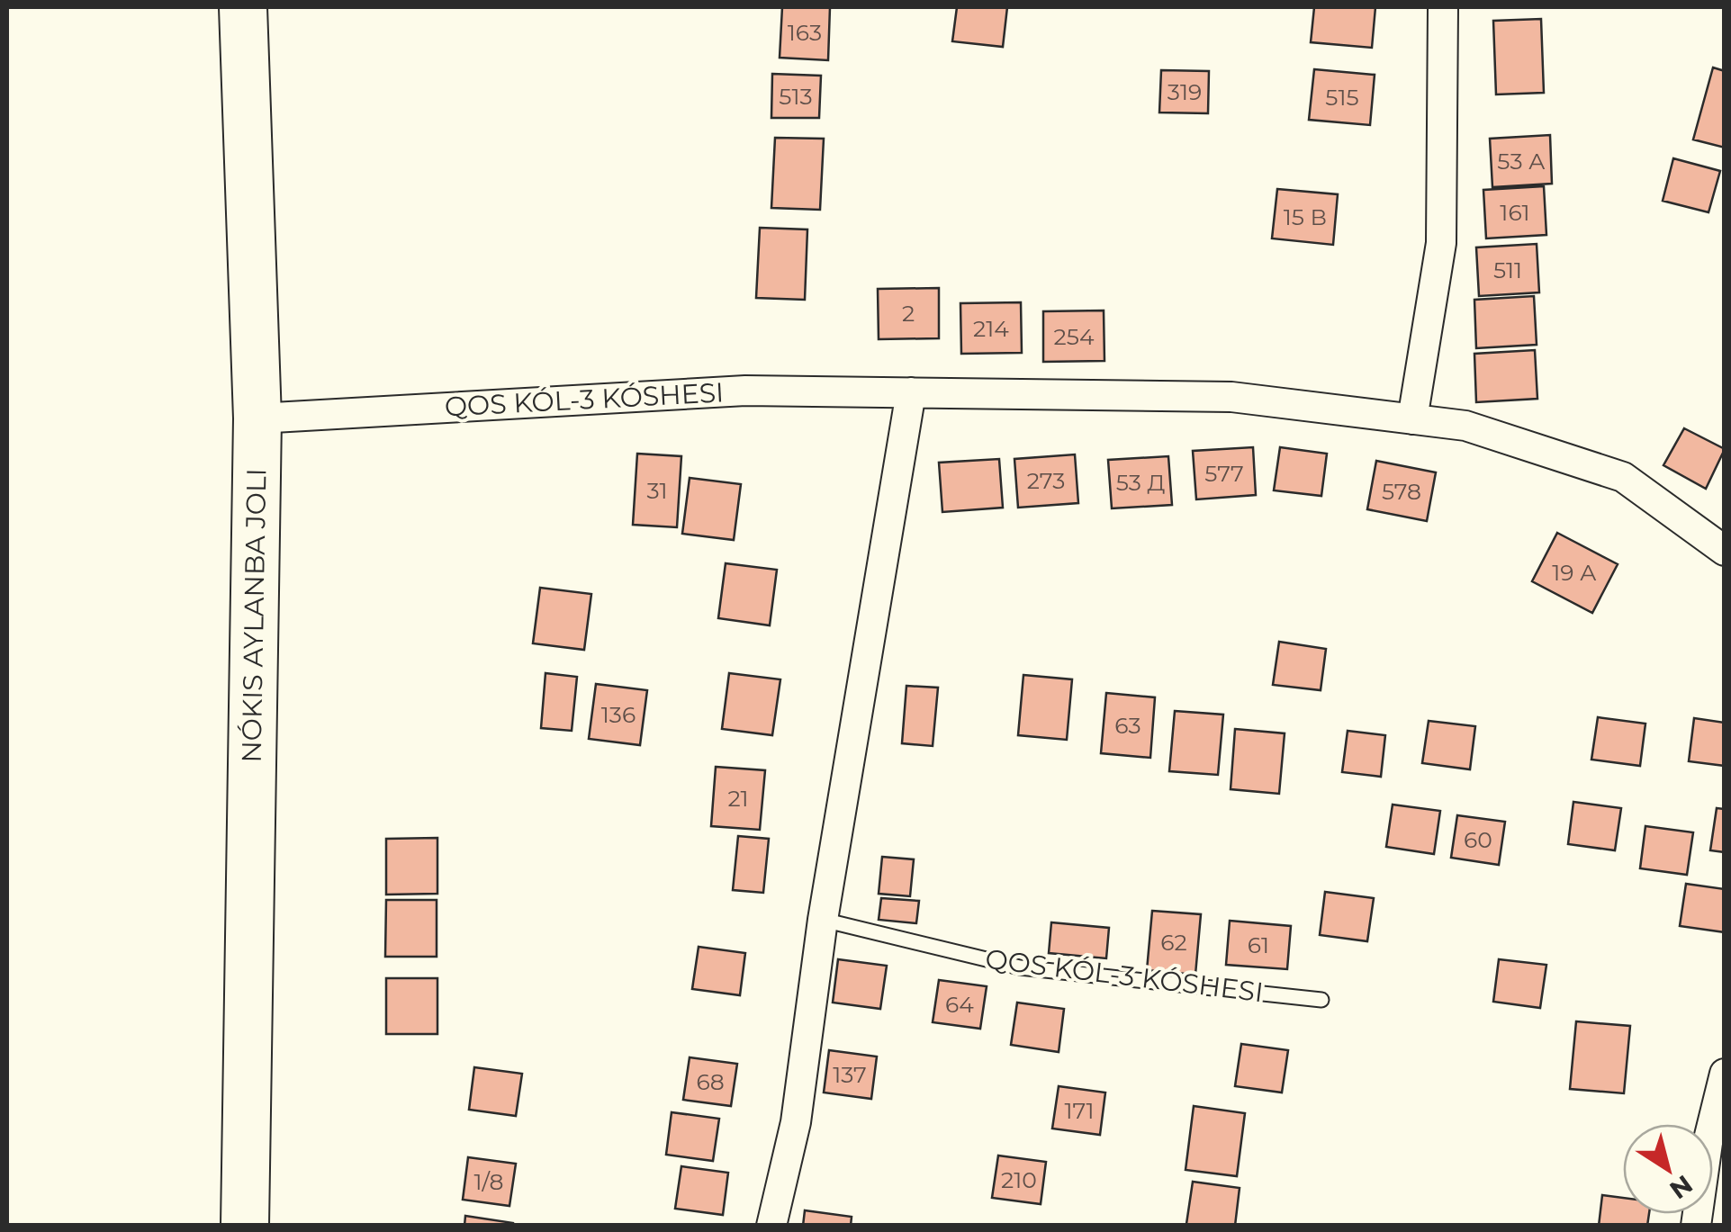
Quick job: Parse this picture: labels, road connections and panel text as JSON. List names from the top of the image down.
{
  "streets": {
    "street": ["QOS KÓL-3 KÓSHESI"]
  },
  "house_numbers": [
    "163",
    "319",
    "513",
    "515",
    "53 А",
    "161",
    "15 В",
    "511",
    "2",
    "214",
    "254",
    "577",
    "273",
    "53 Д",
    "31",
    "578",
    "19 А",
    "136",
    "63",
    "21",
    "60",
    "62",
    "61",
    "64",
    "137",
    "68",
    "171",
    "210",
    "1/8"
  ],
  "north": "bottom right"
}
